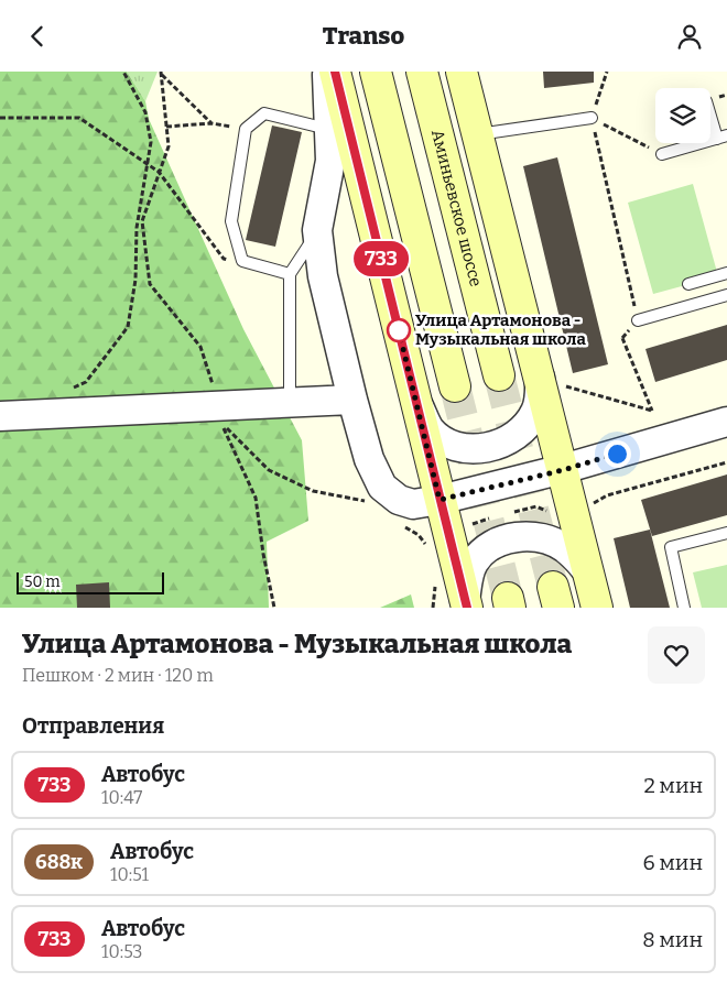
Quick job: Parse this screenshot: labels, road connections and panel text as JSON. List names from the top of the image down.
{
  "streets": {
    "main road": ["Аминьевское шоссе"]
  },
  "places": ["Улица Артамонова - Музыкальная школа"],
  "lines": ["bus line 733"],
  "scale_bar": "50 m",
  "page": {
    "header": "Transo",
    "on_map": "733",
    "scale": "50 m",
    "heading": [
      ["Улица Артамонова - Музыкальная школа", "Пешком · 2 мин · 120 m"],
      "Отправления"
    ],
    "list": [
      {
        "mark": "733",
        "name": "Автобус",
        "note": "10:47",
        "value": "2 мин"
      },
      {
        "mark": "688к",
        "name": "Автобус",
        "note": "10:51",
        "value": "6 мин"
      },
      {
        "mark": "733",
        "name": "Автобус",
        "note": "10:53",
        "value": "8 мин"
      }
    ]
  }
}
